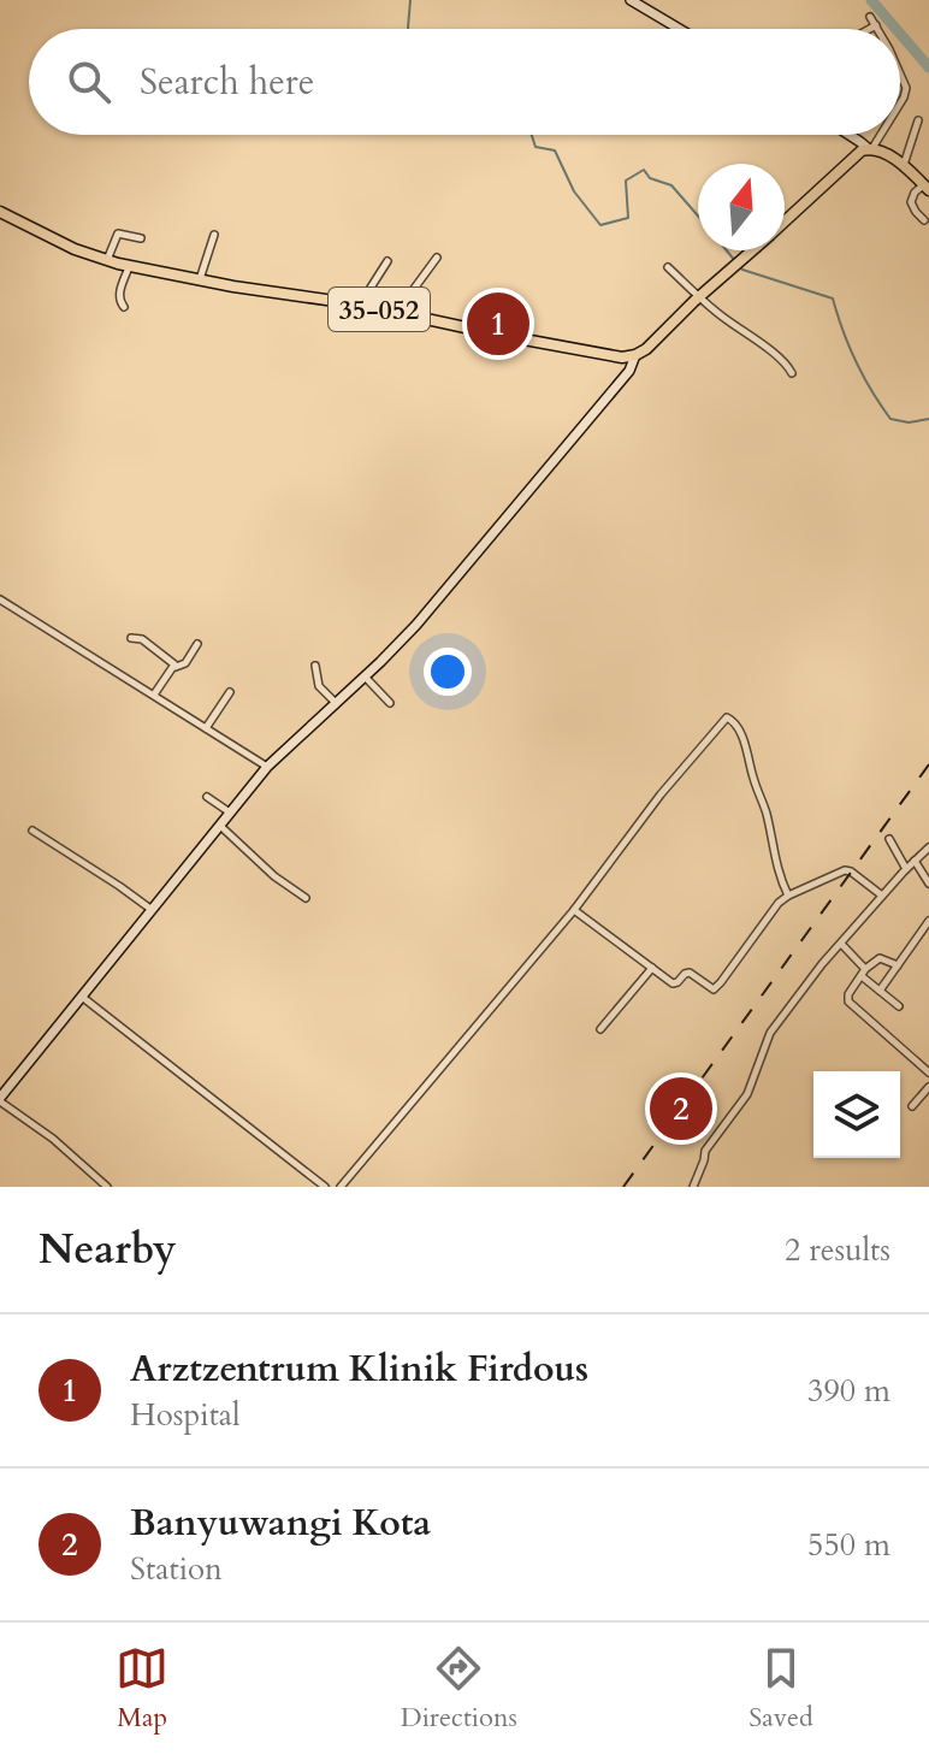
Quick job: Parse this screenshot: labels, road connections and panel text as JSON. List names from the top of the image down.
{
  "streets": {
    "main road": ["35-052"]
  },
  "north": "top",
  "page": {
    "search": "Search here",
    "pins": ["1", "2"],
    "heading": ["Nearby", "2 results"],
    "list": [
      {
        "mark": "1",
        "name": "Arztzentrum Klinik Firdous",
        "note": "Hospital",
        "value": "390 m"
      },
      {
        "mark": "2",
        "name": "Banyuwangi Kota",
        "note": "Station",
        "value": "550 m"
      }
    ],
    "nav": ["Map", "Directions", "Saved"]
  }
}
